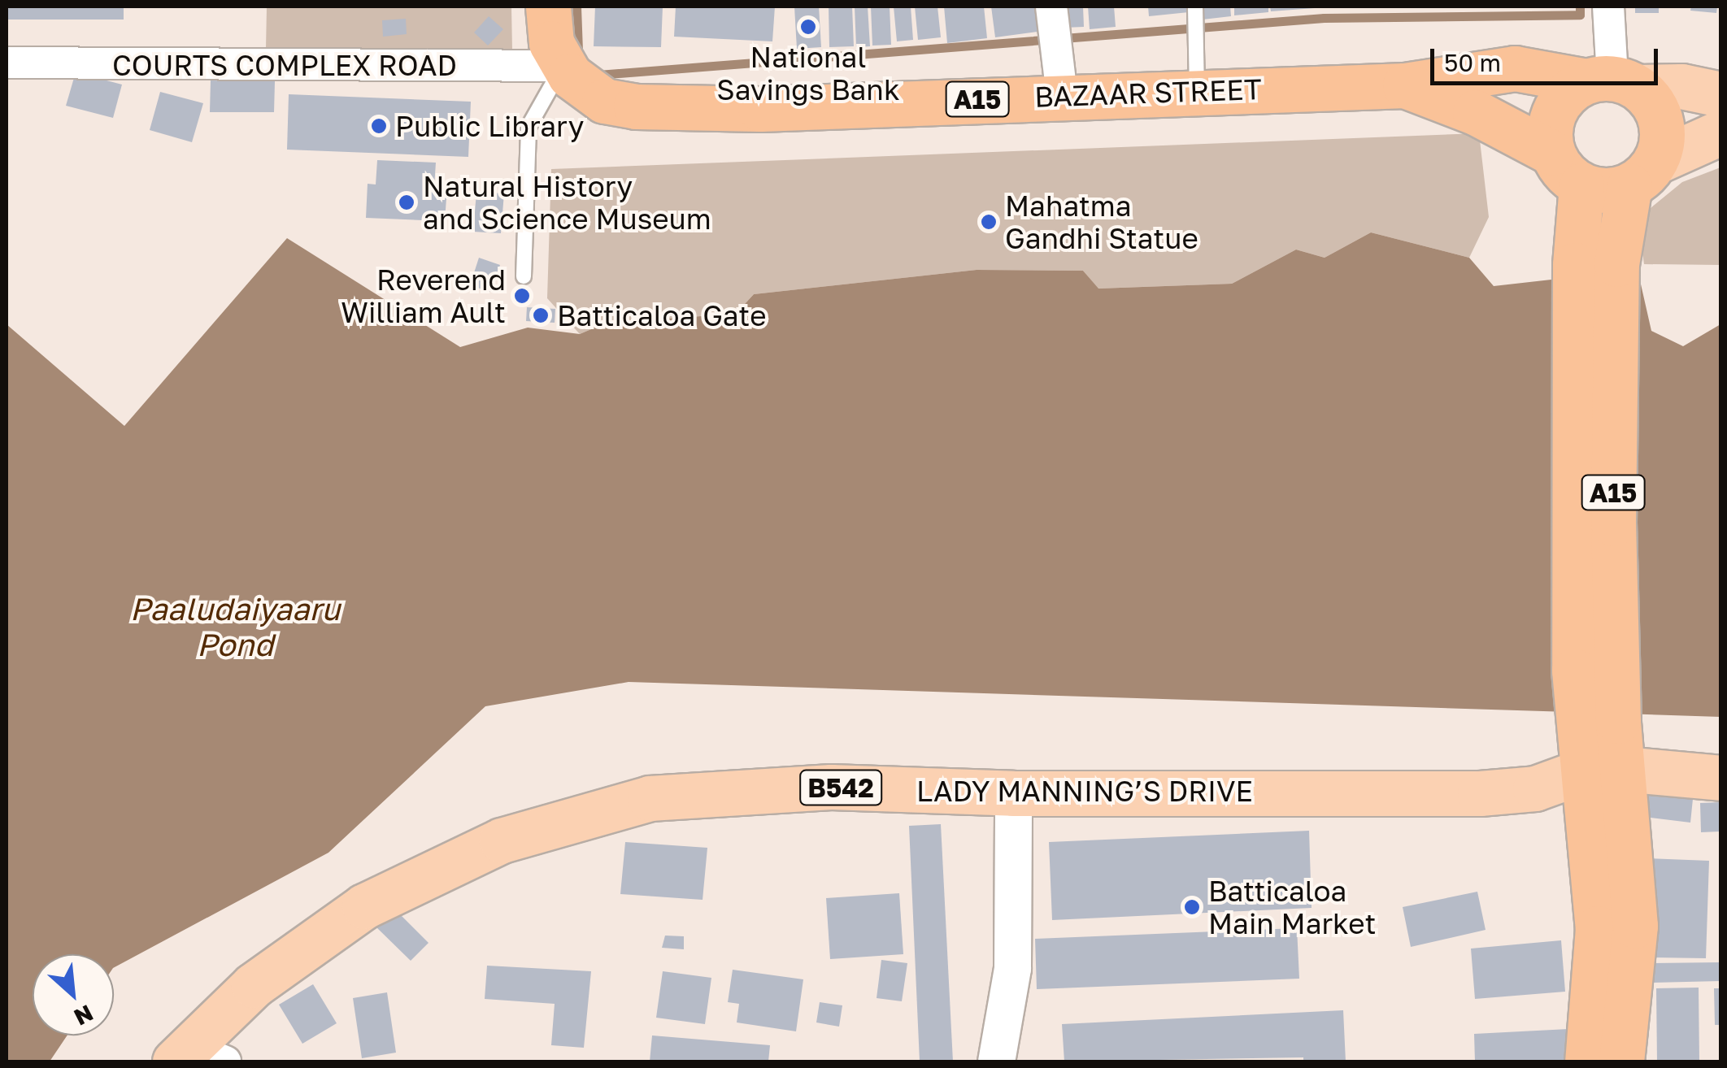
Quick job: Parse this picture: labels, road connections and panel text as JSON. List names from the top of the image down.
{
  "streets": {
    "highway": ["BAZAAR STREET", "A15"],
    "main road": ["B542", "LADY MANNING’S DRIVE"],
    "street": ["COURTS COMPLEX ROAD"]
  },
  "crossings": [
    ["COURTS COMPLEX ROAD", "BAZAAR STREET"],
    ["COURTS COMPLEX ROAD", "A15"],
    ["BAZAAR STREET", "A15"],
    ["A15", "LADY MANNING’S DRIVE"]
  ],
  "water": ["Paaludaiyaaru Pond"],
  "places": [
    "National Savings Bank",
    "Public Library",
    "Natural History and Science Museum",
    "Mahatma Gandhi Statue",
    "Reverend William Ault",
    "Batticaloa Gate",
    "Batticaloa Main Market"
  ],
  "scale_bar": "50 m",
  "north": "bottom right"
}
